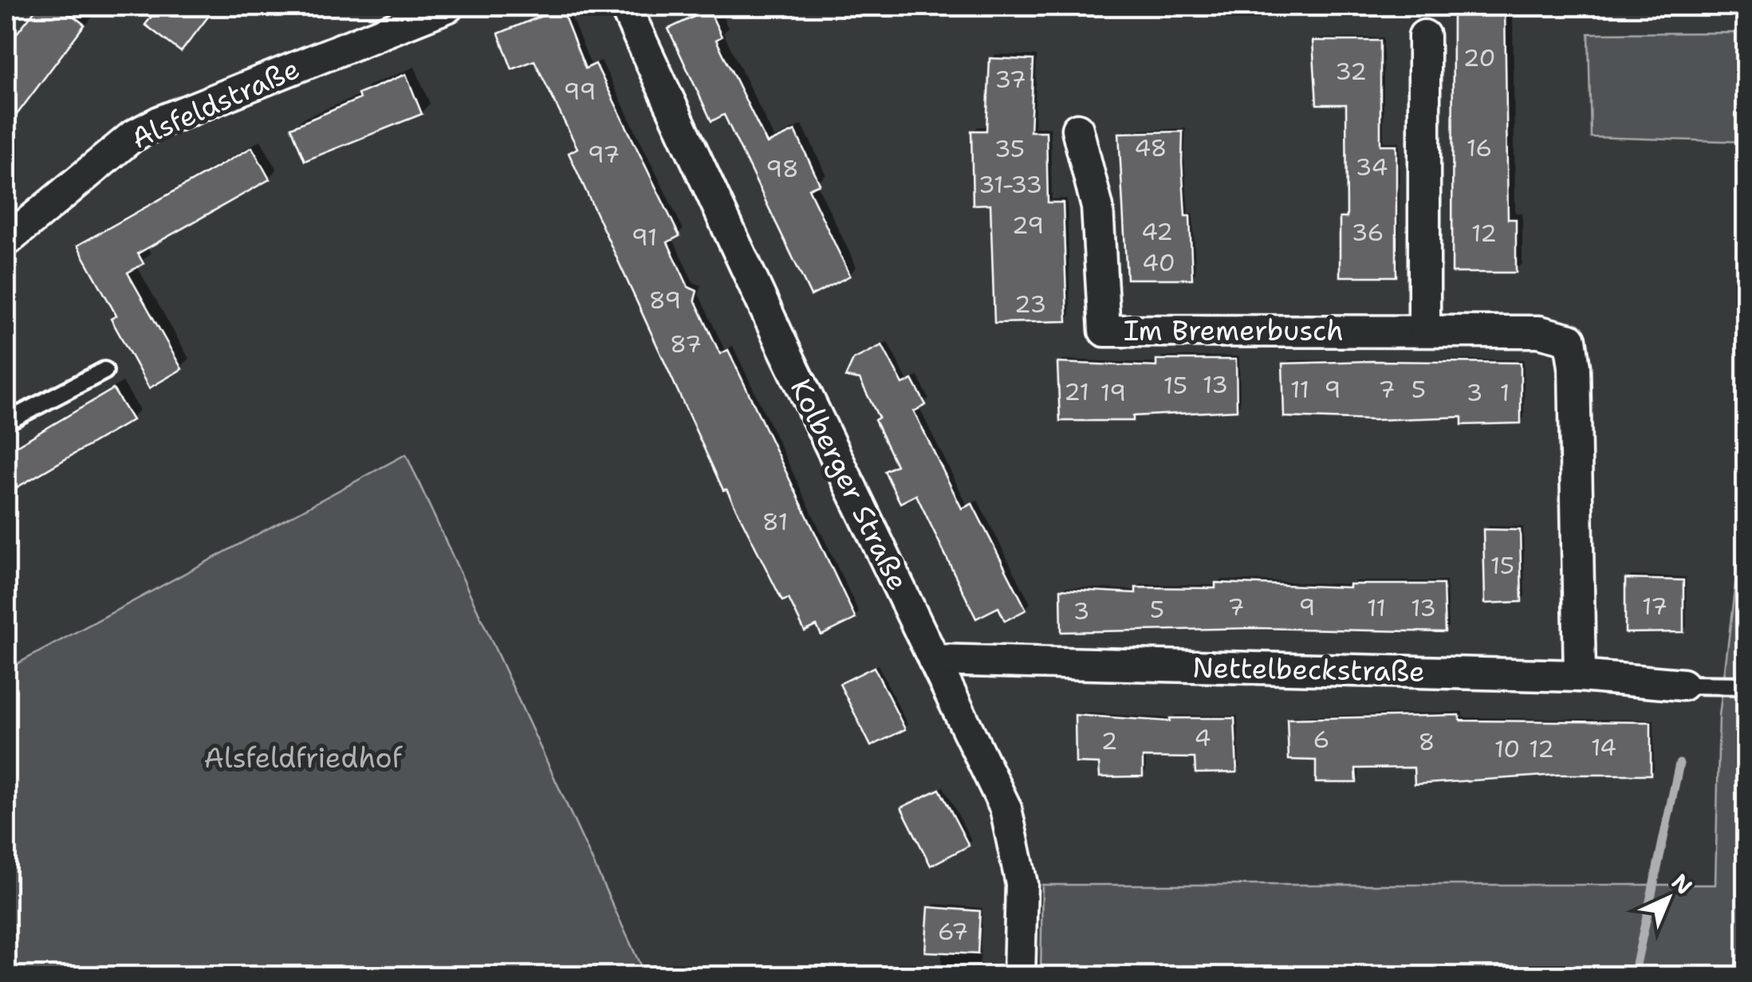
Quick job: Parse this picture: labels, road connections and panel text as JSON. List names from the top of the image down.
{
  "streets": {
    "street": [
      "Alsfeldstraße",
      "Im Bremerbusch",
      "Kolberger Straße",
      "Nettelbeckstraße"
    ]
  },
  "crossings": [
    ["Im Bremerbusch", "Nettelbeckstraße"],
    ["Kolberger Straße", "Nettelbeckstraße"]
  ],
  "parks": ["Alsfeldfriedhof"],
  "house_numbers": [
    "20",
    "32",
    "37",
    "99",
    "48",
    "16",
    "35",
    "97",
    "34",
    "98",
    "31-33",
    "29",
    "42",
    "36",
    "12",
    "91",
    "40",
    "89",
    "23",
    "87",
    "13",
    "15",
    "11",
    "9",
    "7",
    "5",
    "21",
    "19",
    "3",
    "1",
    "81",
    "15",
    "17",
    "7",
    "9",
    "11",
    "13",
    "5",
    "3",
    "4",
    "6",
    "2",
    "8",
    "14",
    "10",
    "12",
    "67"
  ],
  "north": "top right"
}
